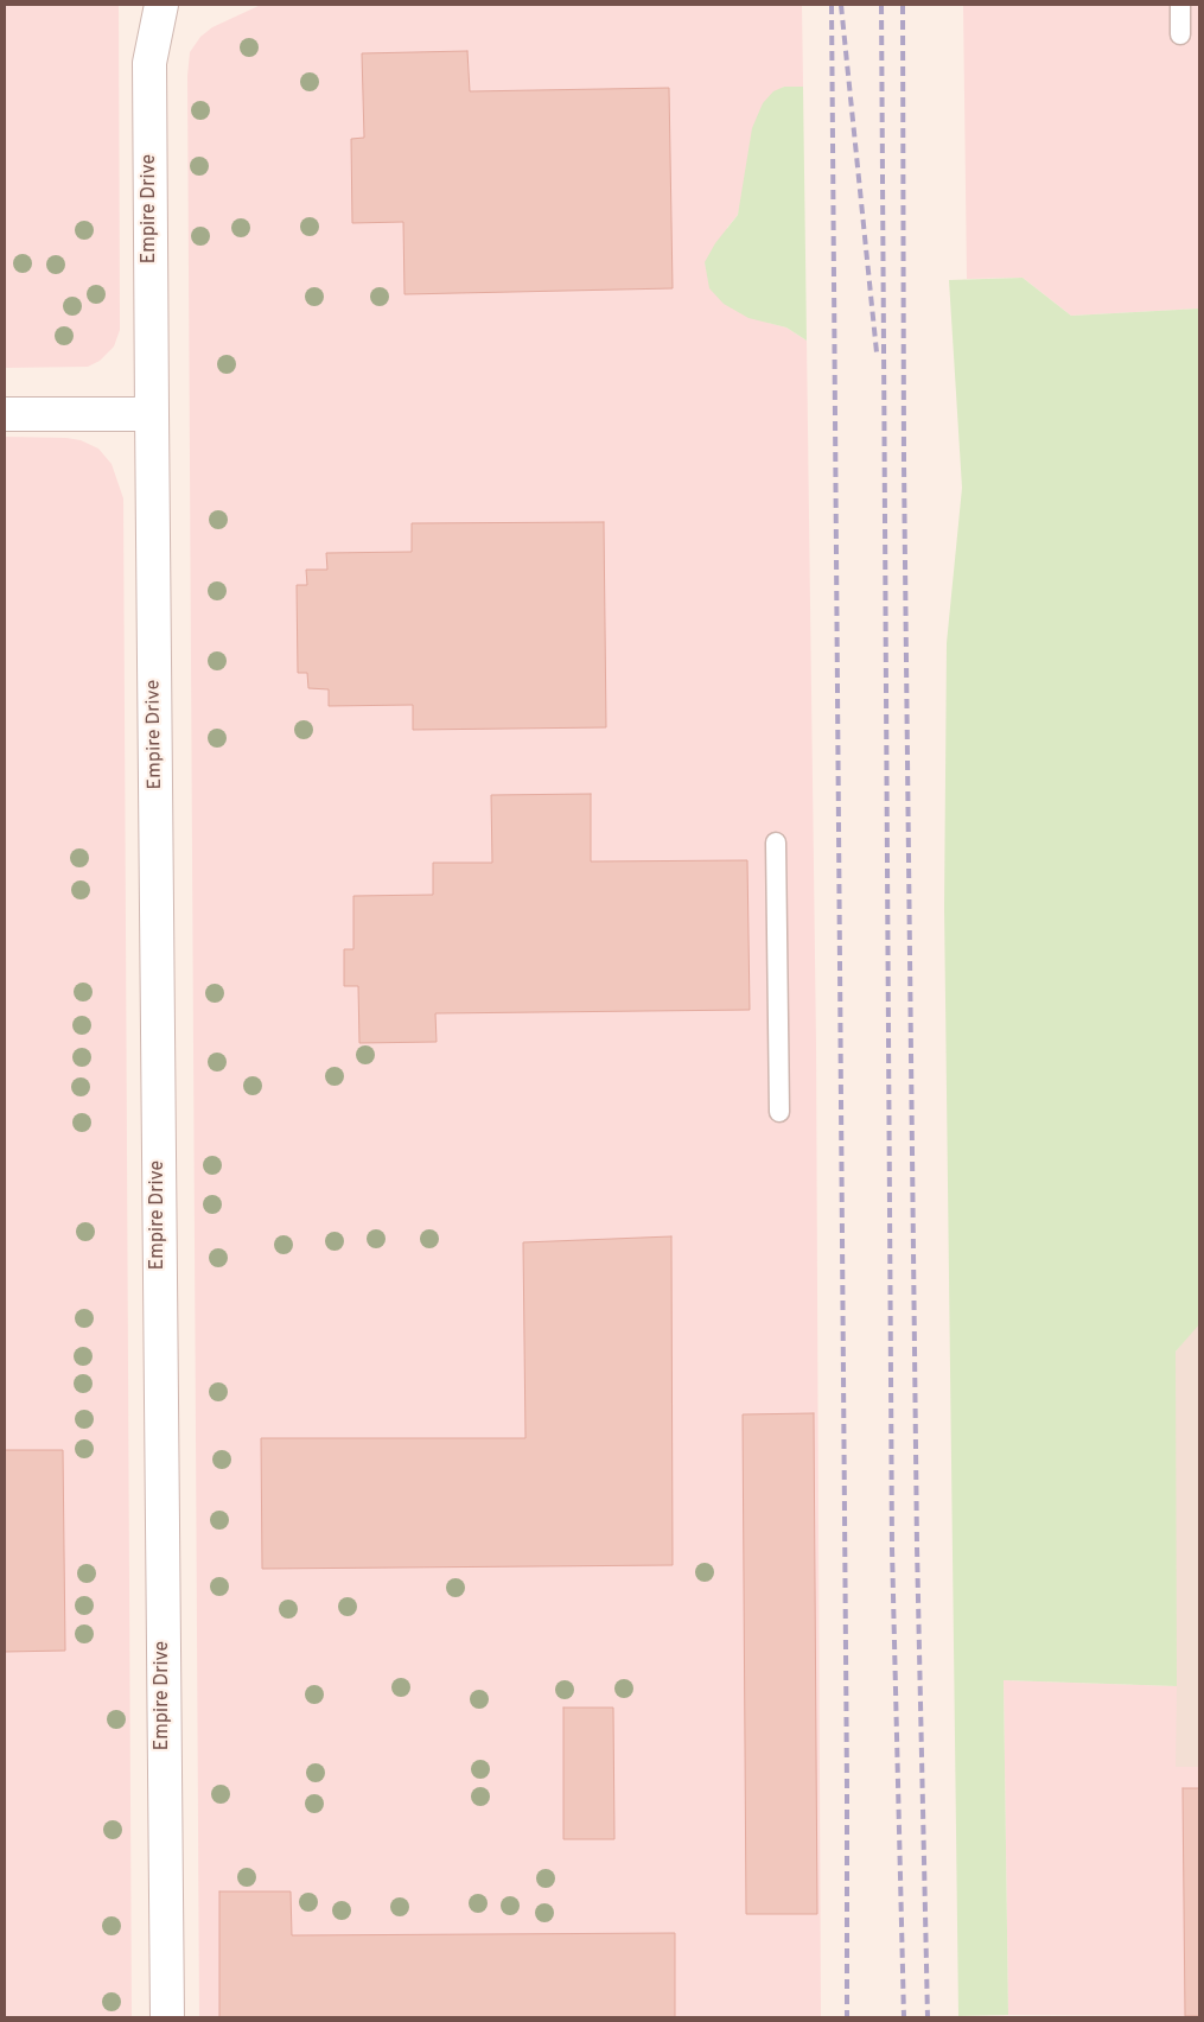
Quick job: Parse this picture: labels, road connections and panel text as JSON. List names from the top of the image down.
{
  "streets": {
    "street": ["Empire Drive"]
  }
}
